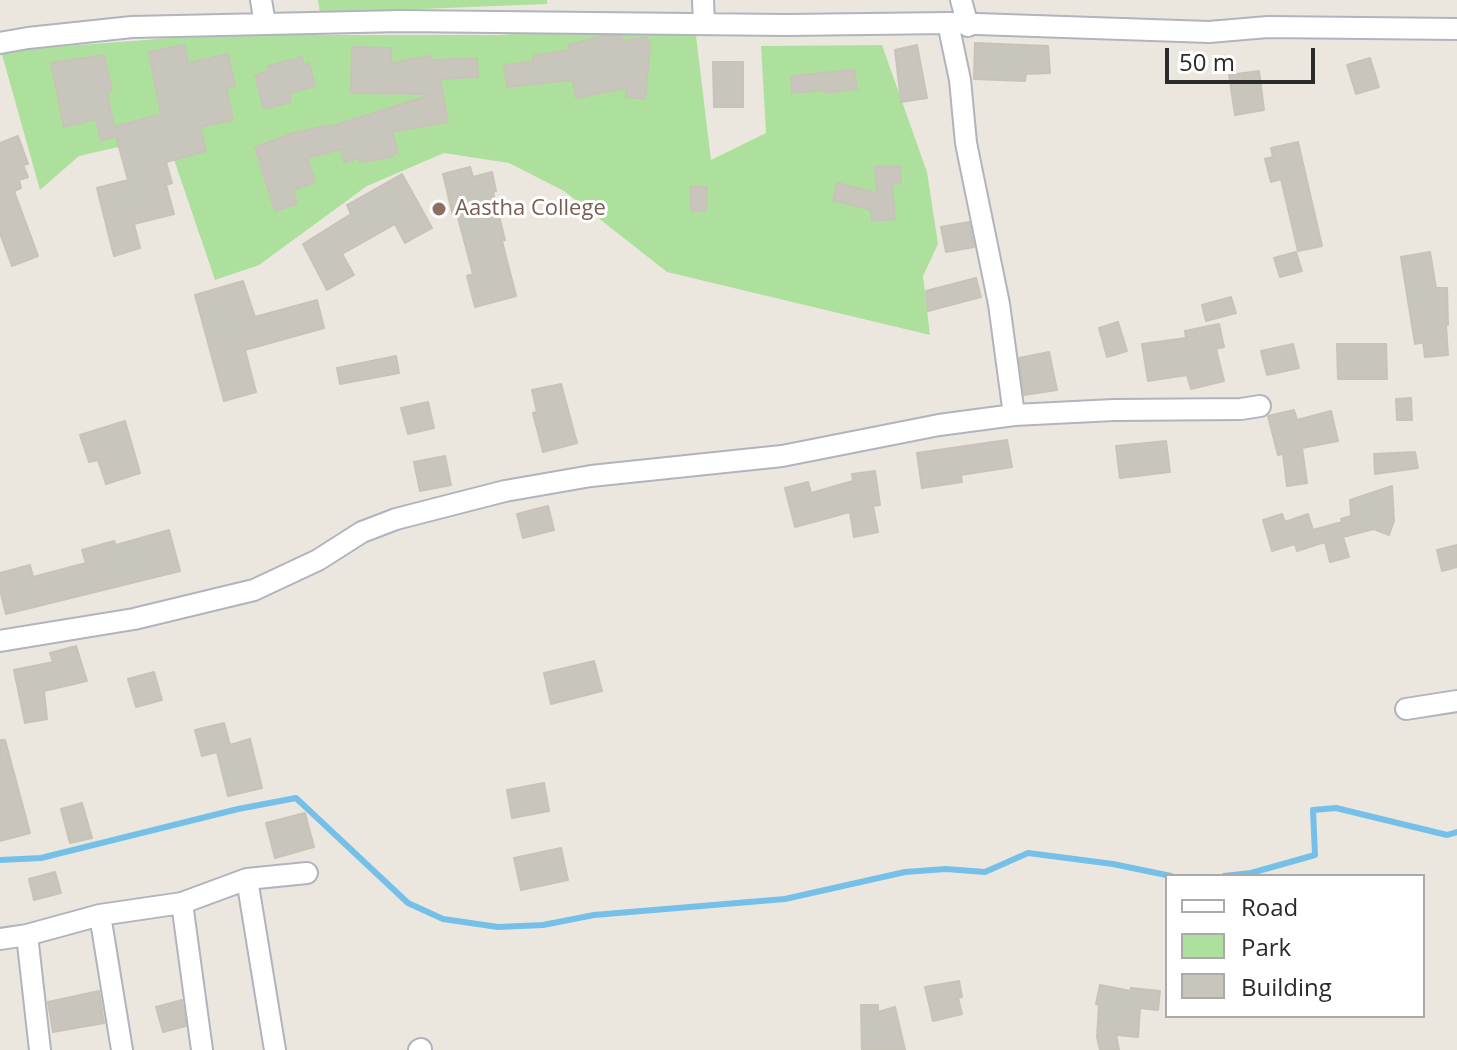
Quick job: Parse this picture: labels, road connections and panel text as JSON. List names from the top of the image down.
{
  "places": ["Aastha College"],
  "legend": ["Road", "Park", "Building"],
  "scale_bar": "50 m"
}
